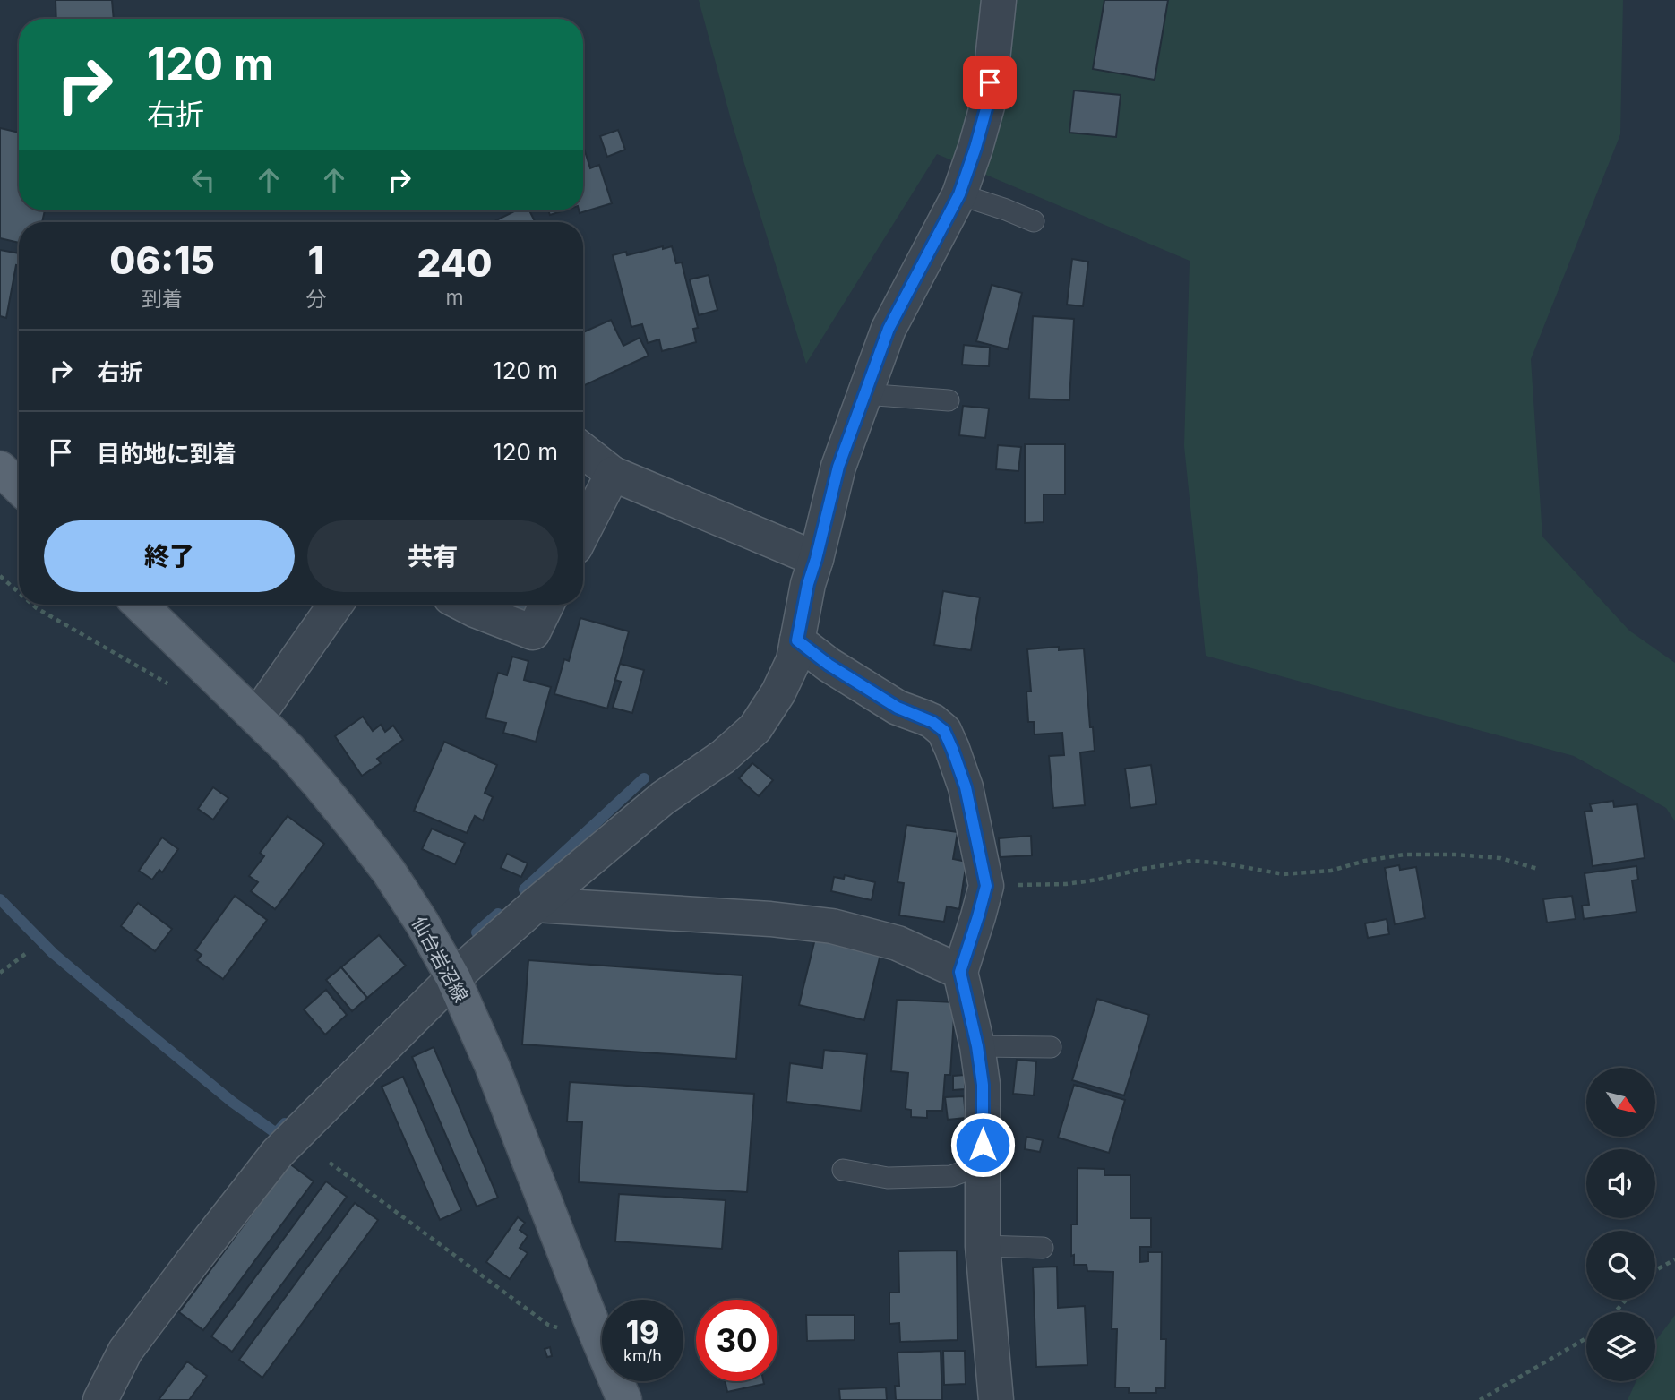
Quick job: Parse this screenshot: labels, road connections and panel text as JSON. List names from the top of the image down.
{
  "streets": {
    "main road": ["仙台岩沼線"]
  },
  "north": "bottom right",
  "page": {
    "turn": ["120 m", "右折"],
    "eta": [
      "06:15",
      "到着",
      "1",
      "分",
      "240",
      "m"
    ],
    "list": [
      {
        "name": "右折",
        "value": "120 m"
      },
      {
        "name": "目的地に到着",
        "value": "120 m"
      }
    ],
    "buttons": ["終了", "共有"],
    "speed": "19 km/h",
    "limit": "30"
  }
}
